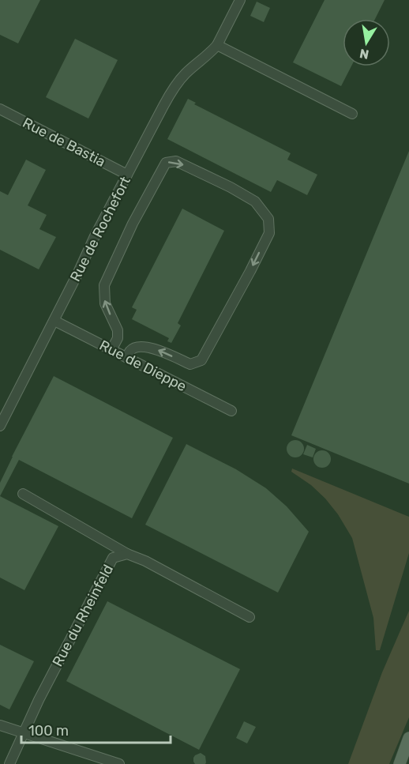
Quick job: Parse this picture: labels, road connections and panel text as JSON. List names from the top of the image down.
{
  "streets": {
    "street": [
      "Rue de Bastia",
      "Rue de Rochefort",
      "Rue de Dieppe",
      "Rue du Rheinfeld"
    ]
  },
  "crossings": [
    ["Rue de Bastia", "Rue de Rochefort"],
    ["Rue de Rochefort", "Rue de Dieppe"]
  ],
  "scale_bar": "100 m",
  "north": "bottom"
}
